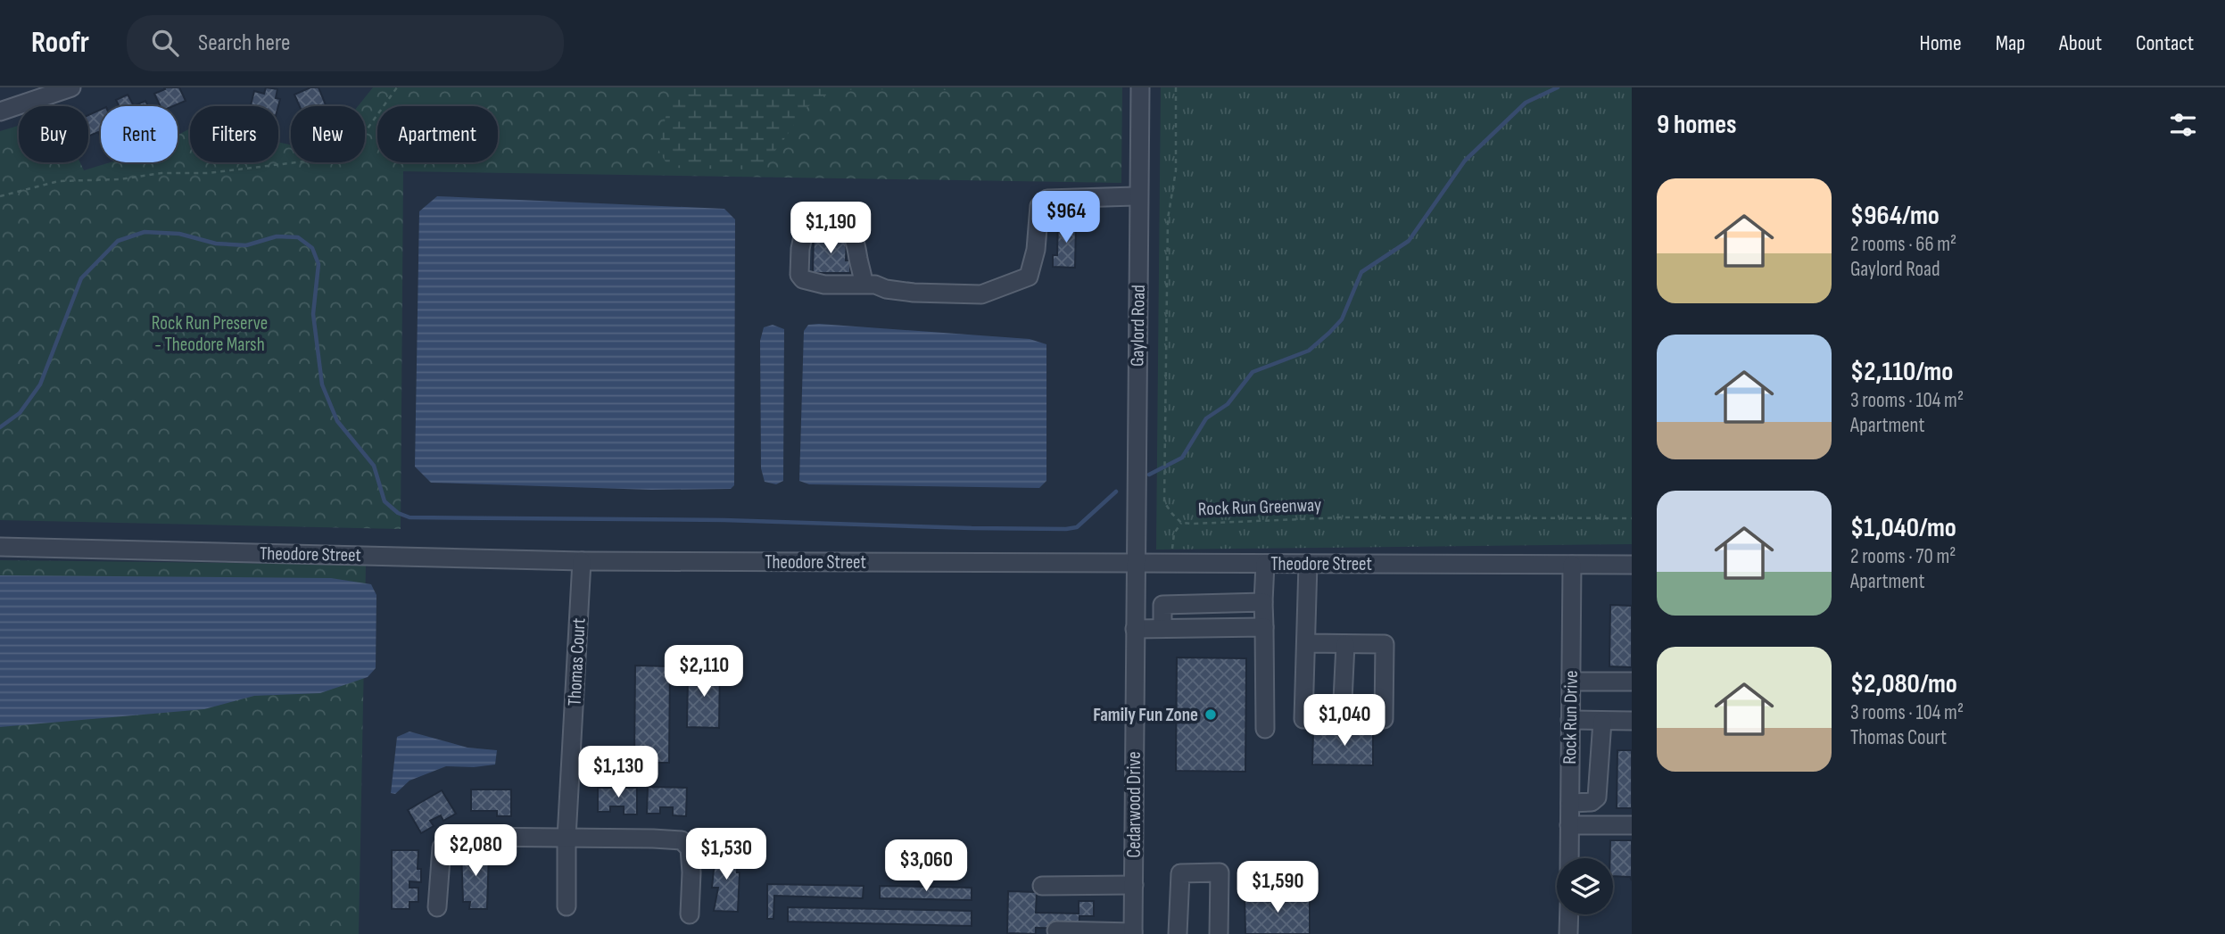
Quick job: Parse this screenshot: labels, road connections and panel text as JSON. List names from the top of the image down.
{
  "streets": {
    "street": [
      "Gaylord Road",
      "Theodore Street",
      "Thomas Court",
      "Rock Run Drive",
      "Cedarwood Drive"
    ],
    "path": ["Rock Run Greenway"]
  },
  "crossings": [
    ["Gaylord Road", "Theodore Street"],
    ["Gaylord Road", "Cedarwood Drive"],
    ["Theodore Street", "Thomas Court"],
    ["Theodore Street", "Rock Run Drive"],
    ["Theodore Street", "Cedarwood Drive"]
  ],
  "parks": ["Rock Run Preserve - Theodore Marsh"],
  "places": ["Family Fun Zone"],
  "page": {
    "header": "Roofr",
    "search": "Search here",
    "nav": [
      "Home",
      "Map",
      "About",
      "Contact"
    ],
    "heading": "9 homes",
    "chip": [
      "Buy",
      "Rent",
      "Filters",
      "New",
      "Apartment"
    ],
    "list": [
      {
        "name": "$964/mo",
        "note": "2 rooms · 66 m² · Gaylord Road"
      },
      {
        "name": "$2,110/mo",
        "note": "3 rooms · 104 m² · Apartment"
      },
      {
        "name": "$1,040/mo",
        "note": "2 rooms · 70 m² · Apartment"
      },
      {
        "name": "$2,080/mo",
        "note": "3 rooms · 104 m² · Thomas Court"
      }
    ],
    "price": [
      "$964",
      "$1,190",
      "$2,110",
      "$1,040",
      "$1,130",
      "$2,080",
      "$1,530",
      "$3,060",
      "$1,590"
    ]
  }
}
